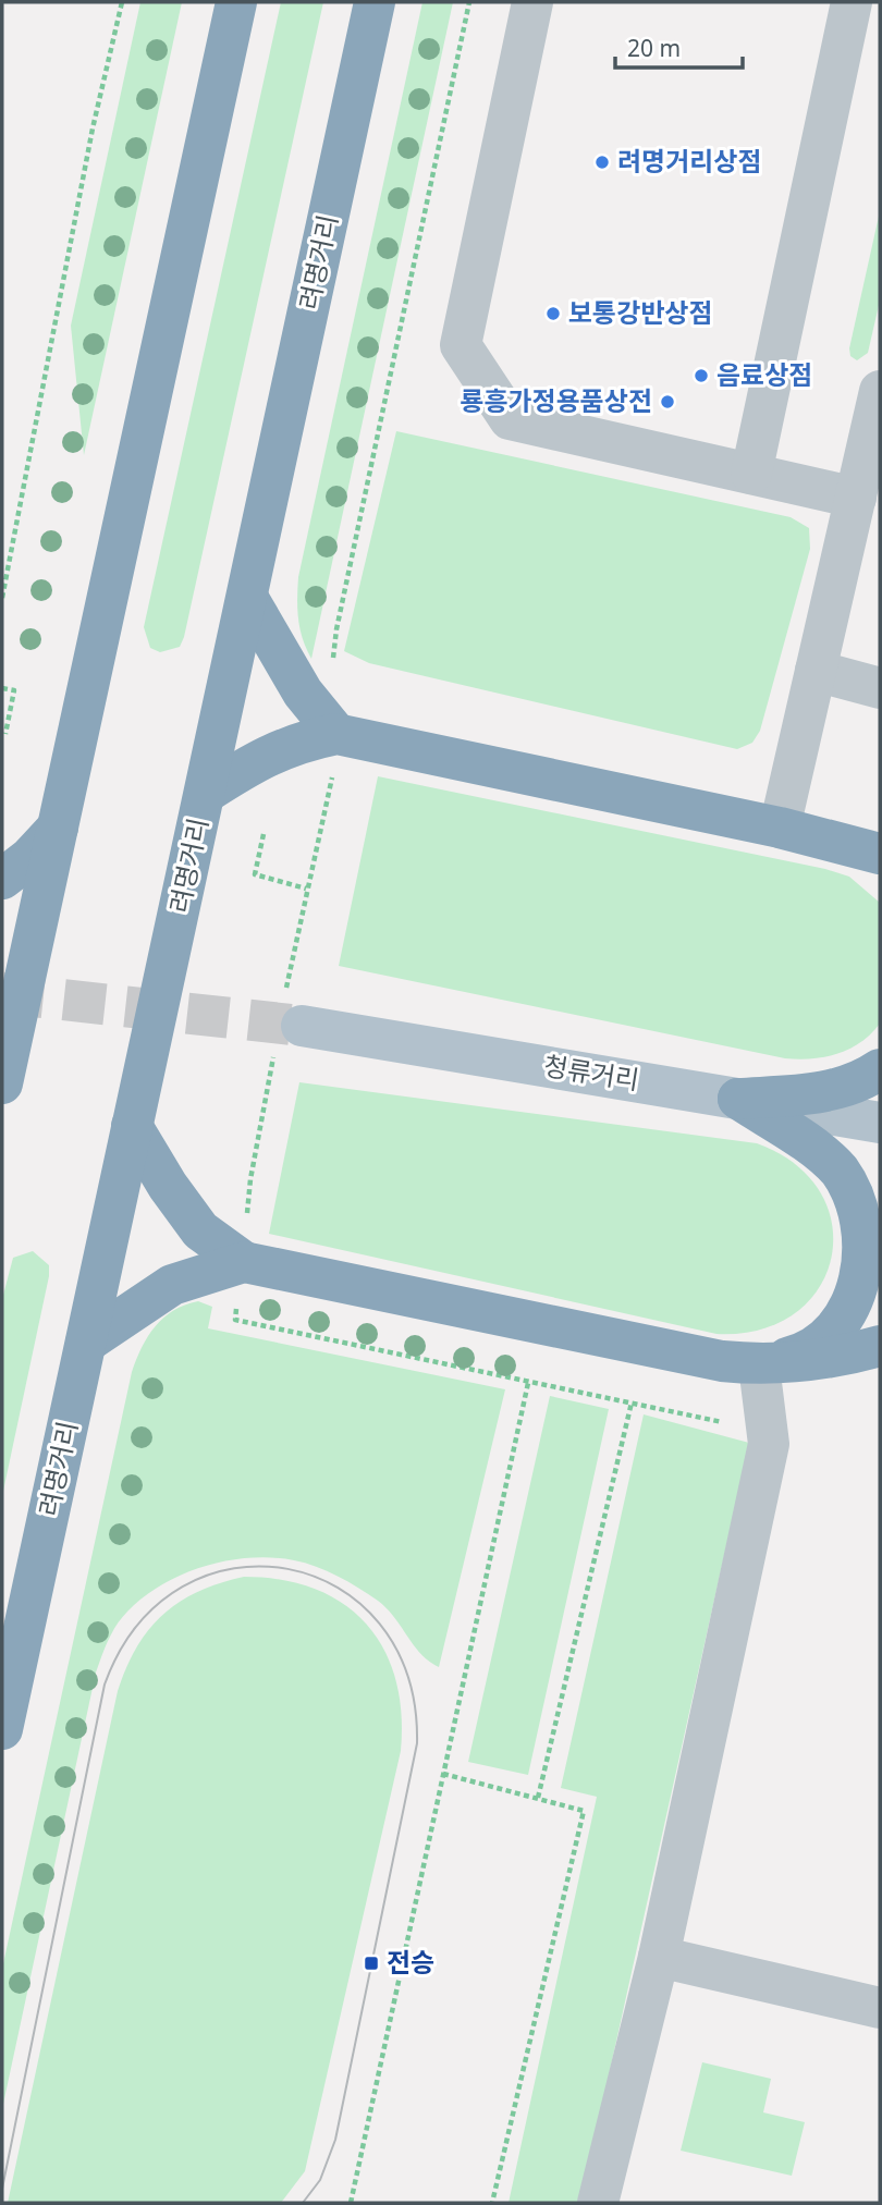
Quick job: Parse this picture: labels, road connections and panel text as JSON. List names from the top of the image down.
{
  "streets": {
    "highway": ["려명거리"],
    "main road": ["청류거리"]
  },
  "places": {
    "other": [
      "려명거리상점",
      "보통강반상점",
      "음료상점",
      "룡흥가정용품상전"
    ],
    "transit": ["전승"]
  },
  "scale_bar": "20 m"
}
